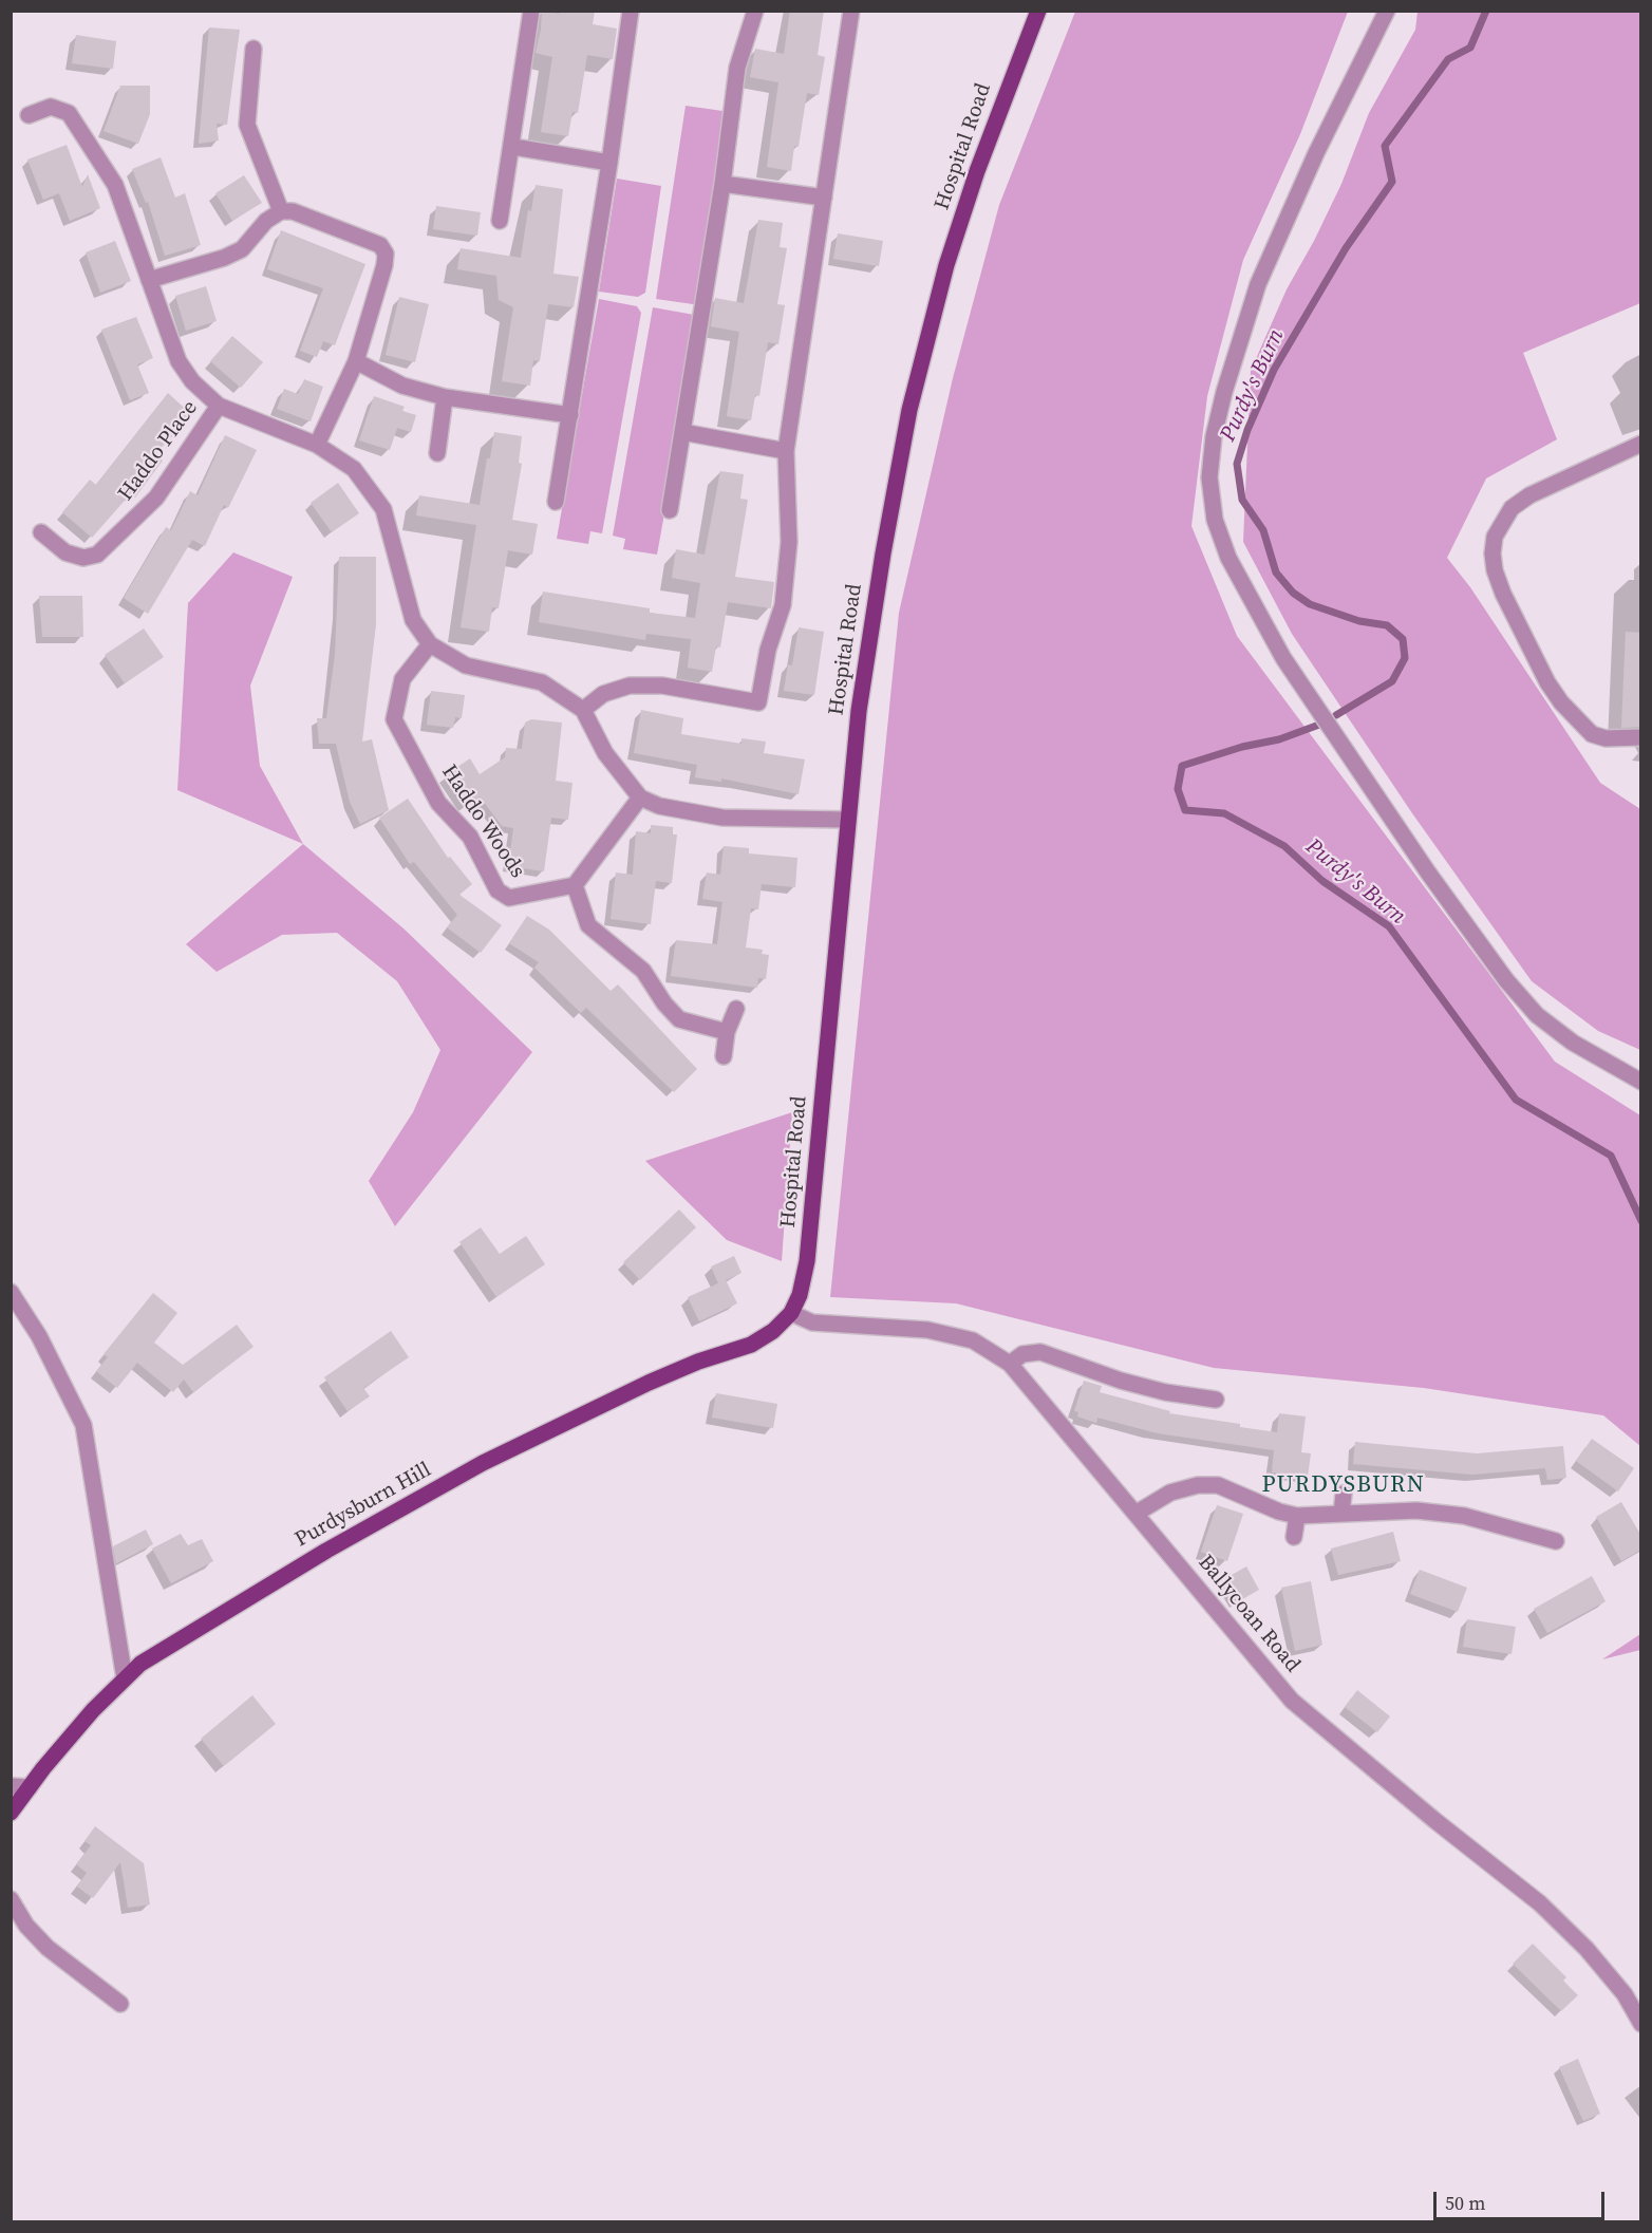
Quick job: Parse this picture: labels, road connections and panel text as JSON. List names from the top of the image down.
{
  "streets": {
    "main road": ["Hospital Road", "Purdysburn Hill"],
    "street": ["Haddo Place", "Haddo Woods", "Ballycoan Road"]
  },
  "crossings": [
    ["Hospital Road", "Purdysburn Hill"],
    ["Hospital Road", "Ballycoan Road"],
    ["Purdysburn Hill", "Ballycoan Road"]
  ],
  "districts": ["PURDYSBURN"],
  "water": ["Purdy's Burn"],
  "scale_bar": "50 m"
}
